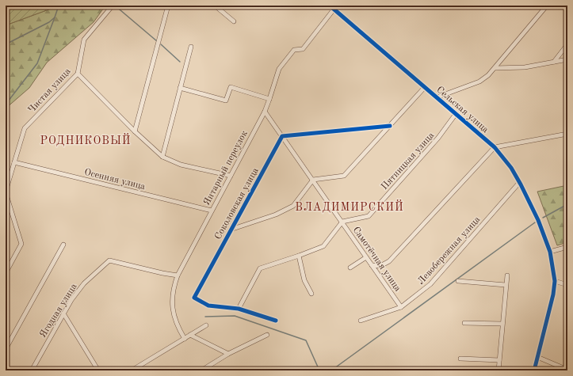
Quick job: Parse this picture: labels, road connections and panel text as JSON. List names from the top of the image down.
{
  "streets": {
    "street": [
      "Чистая улица",
      "Сельская улица",
      "Пятницкая улица",
      "Янтарный переулок",
      "Осенняя улица",
      "Соколовская улица",
      "Левобережная улица",
      "Самотёчная улица",
      "Ягодная улица"
    ]
  },
  "crossings": [
    ["Чистая улица", "Осенняя улица"],
    ["Сельская улица", "Пятницкая улица"],
    ["Сельская улица", "Янтарный переулок"],
    ["Сельская улица", "Левобережная улица"],
    ["Пятницкая улица", "Самотёчная улица"],
    ["Янтарный переулок", "Осенняя улица"],
    ["Янтарный переулок", "Самотёчная улица"],
    ["Янтарный переулок", "Ягодная улица"],
    ["Соколовская улица", "Самотёчная улица"],
    ["Левобережная улица", "Самотёчная улица"]
  ],
  "districts": ["РОДНИКОВЫЙ", "ВЛАДИМИРСКИЙ"]
}
